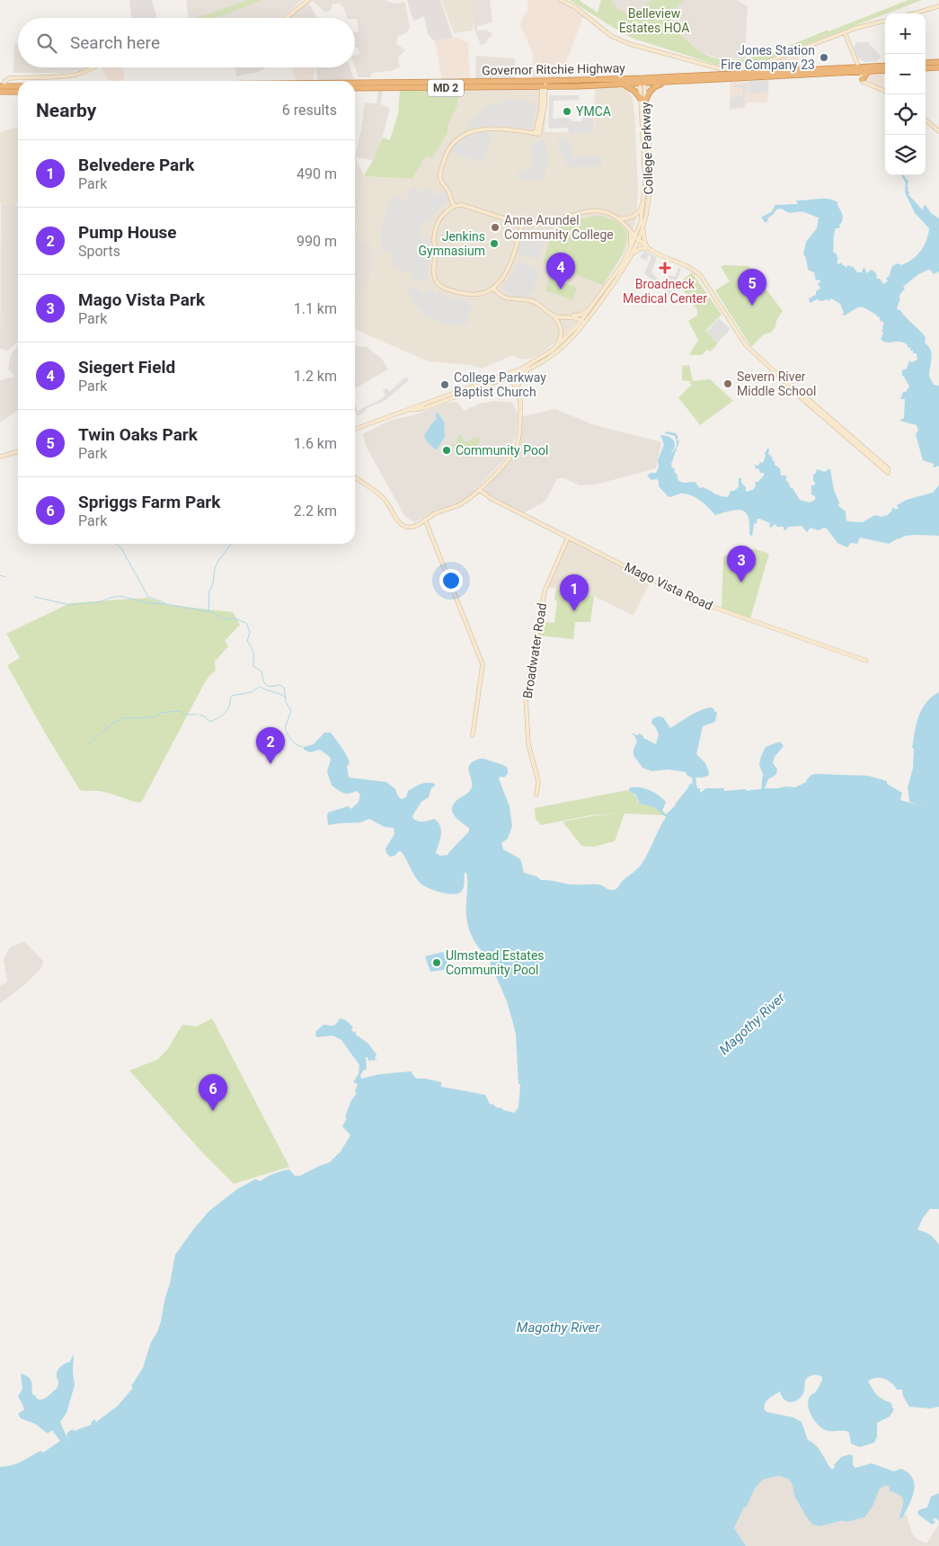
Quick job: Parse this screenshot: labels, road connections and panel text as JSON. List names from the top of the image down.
{
  "streets": {
    "highway": ["Governor Ritchie Highway", "MD 2"],
    "street": ["College Parkway", "Mago Vista Road", "Broadwater Road"]
  },
  "crossings": [
    ["Governor Ritchie Highway", "College Parkway"],
    ["Mago Vista Road", "Broadwater Road"]
  ],
  "water": ["Magothy River"],
  "parks": ["Belleview Estates HOA"],
  "places": {
    "other": [
      "Jones Station Fire Company 23",
      "YMCA",
      "Anne Arundel Community College",
      "Jenkins Gymnasium",
      "Severn River Middle School",
      "College Parkway Baptist Church",
      "Community Pool",
      "Ulmstead Estates Community Pool"
    ],
    "health": ["Broadneck Medical Center"]
  },
  "page": {
    "map_buttons": ["+", "−"],
    "search": "Search here",
    "heading": ["Nearby", "6 results"],
    "list": [
      {
        "mark": "1",
        "name": "Belvedere Park",
        "note": "Park",
        "value": "490 m"
      },
      {
        "mark": "2",
        "name": "Pump House",
        "note": "Sports",
        "value": "990 m"
      },
      {
        "mark": "3",
        "name": "Mago Vista Park",
        "note": "Park",
        "value": "1.1 km"
      },
      {
        "mark": "4",
        "name": "Siegert Field",
        "note": "Park",
        "value": "1.2 km"
      },
      {
        "mark": "5",
        "name": "Twin Oaks Park",
        "note": "Park",
        "value": "1.6 km"
      },
      {
        "mark": "6",
        "name": "Spriggs Farm Park",
        "note": "Park",
        "value": "2.2 km"
      }
    ],
    "pins": [
      "4",
      "5",
      "3",
      "1",
      "2",
      "6"
    ]
  }
}
